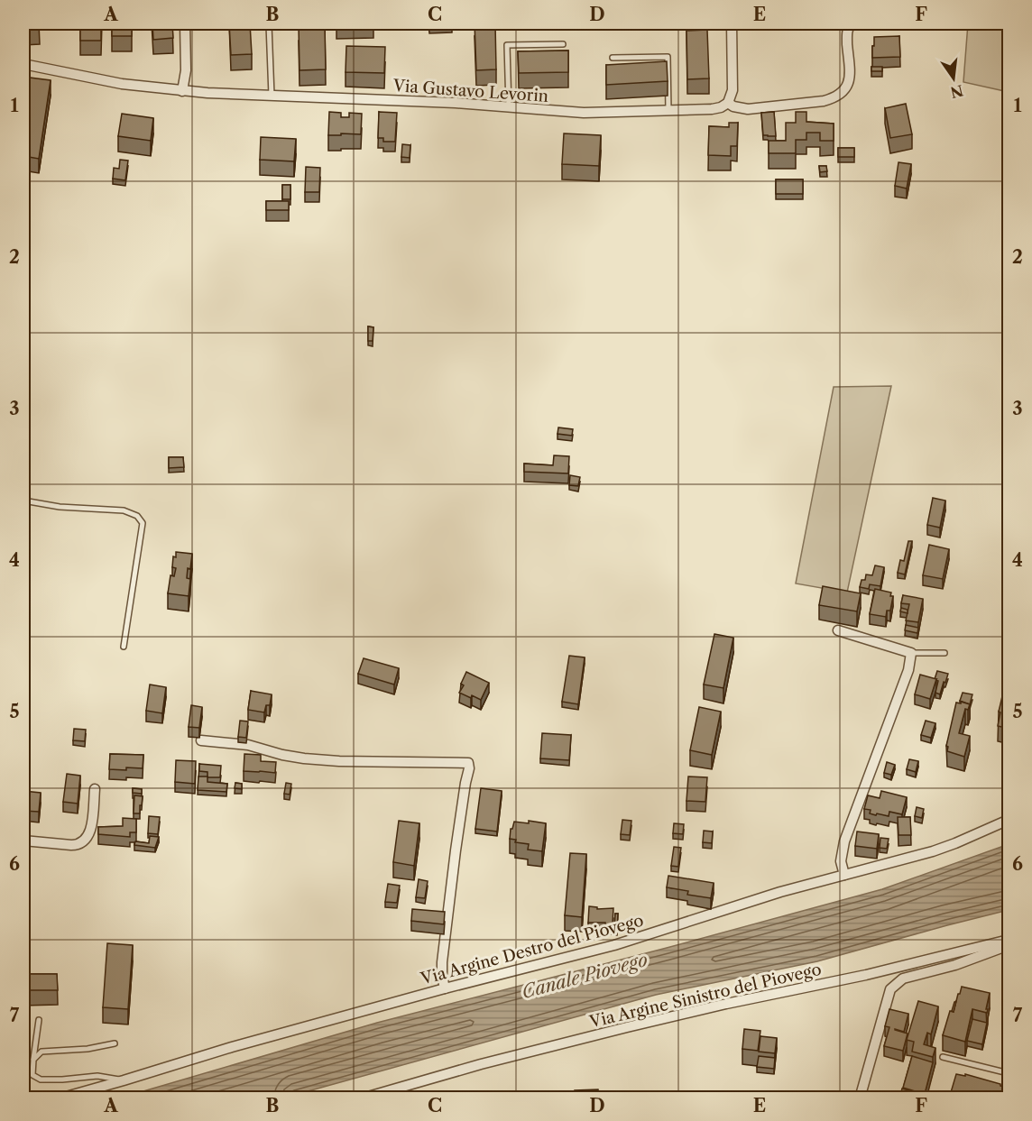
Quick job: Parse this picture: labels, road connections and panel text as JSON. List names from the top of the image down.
{
  "streets": {
    "street": ["Via Gustavo Levorin", "Via Argine Destro del Piovego", "Via Argine Sinistro del Piovego"]
  },
  "water": ["Canale Piovego"],
  "north": "bottom",
  "grid": {
    "columns": [
      "A",
      "B",
      "C",
      "D",
      "E",
      "F"
    ],
    "rows": [
      "1",
      "2",
      "3",
      "4",
      "5",
      "6",
      "7"
    ]
  }
}
